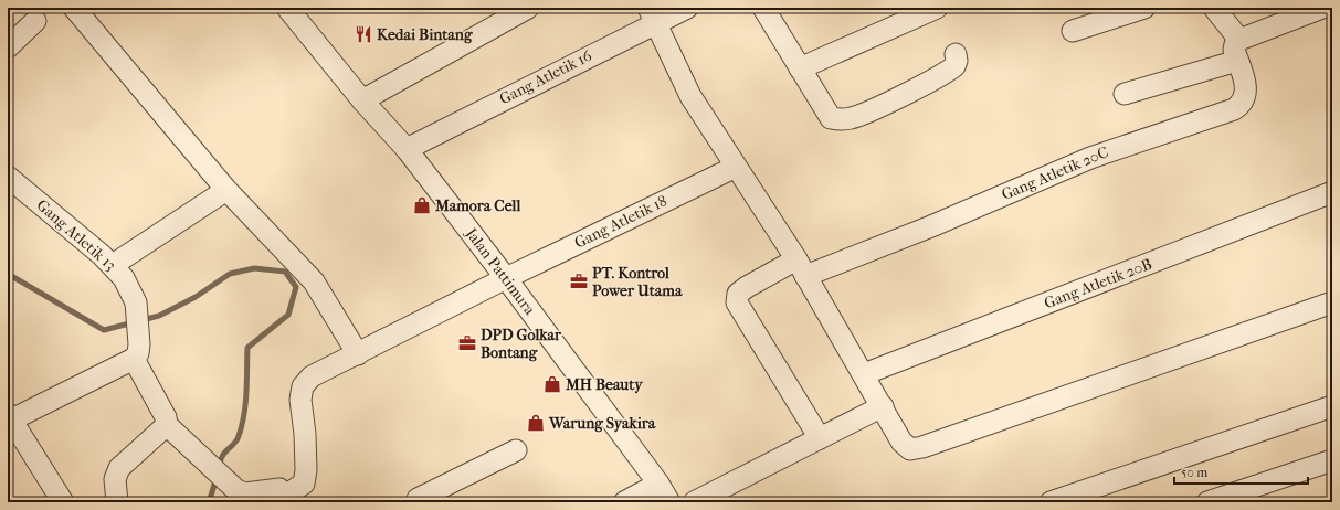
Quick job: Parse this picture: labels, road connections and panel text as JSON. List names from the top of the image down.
{
  "streets": {
    "street": [
      "Gang Atletik 16",
      "Gang Atletik 20C",
      "Gang Atletik 18",
      "Gang Atletik 13",
      "Jalan Pattimura",
      "Gang Atletik 20B"
    ]
  },
  "crossings": [
    ["Gang Atletik 16", "Jalan Pattimura"],
    ["Gang Atletik 18", "Jalan Pattimura"]
  ],
  "places": {
    "restaurant": ["Kedai Bintang"],
    "shop": ["Mamora Cell", "MH Beauty", "Warung Syakira"],
    "office": ["PT. Kontrol Power Utama", "DPD Golkar Bontang"]
  },
  "scale_bar": "50 m"
}
